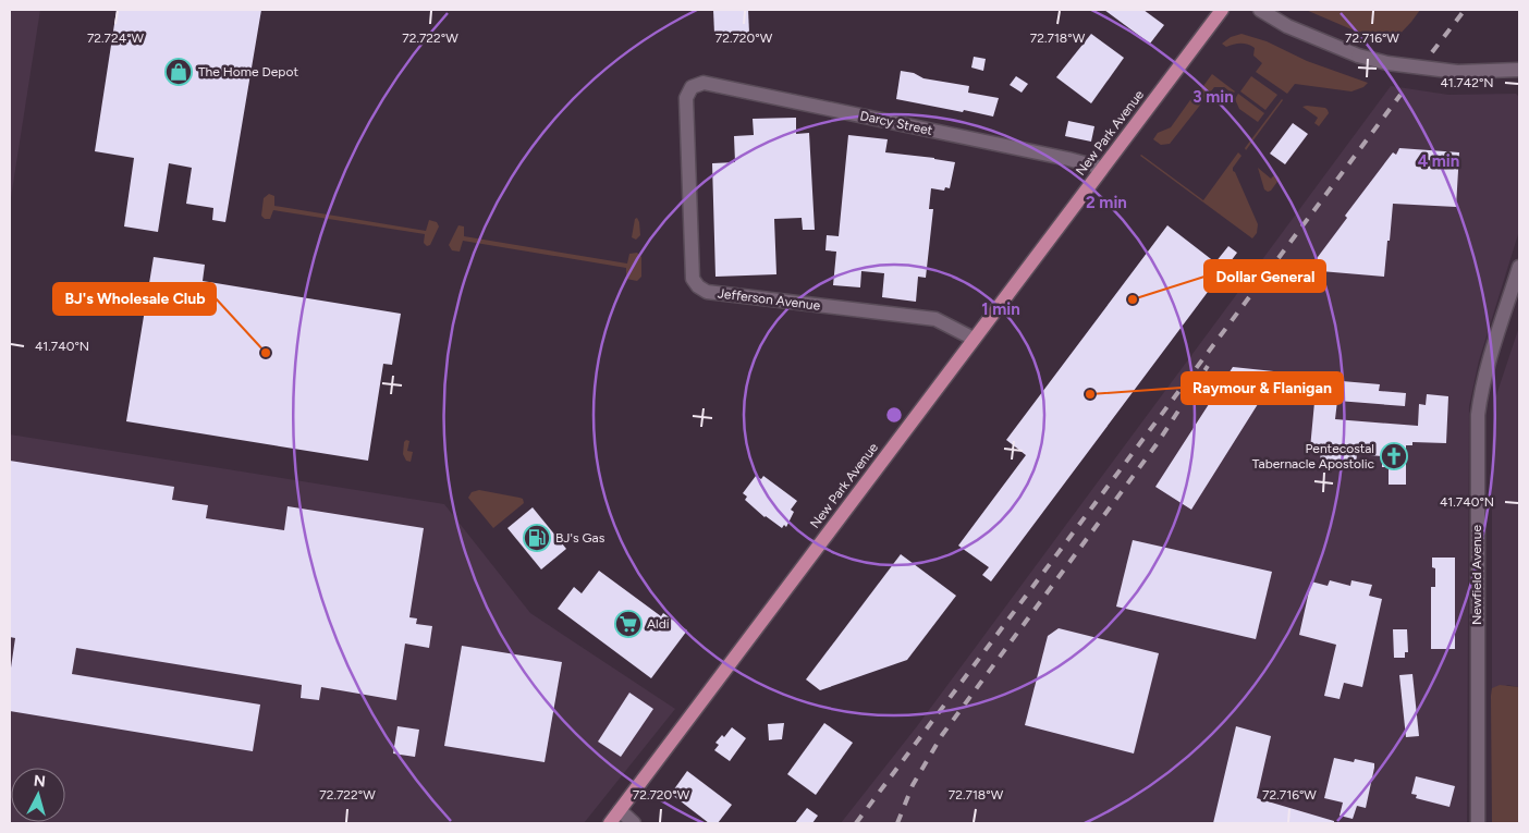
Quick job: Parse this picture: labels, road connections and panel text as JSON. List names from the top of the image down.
{
  "streets": {
    "main road": ["New Park Avenue"],
    "street": ["Darcy Street", "Jefferson Avenue", "Newfield Avenue"]
  },
  "crossings": [
    ["Darcy Street", "New Park Avenue"],
    ["Darcy Street", "Jefferson Avenue"],
    ["New Park Avenue", "Jefferson Avenue"]
  ],
  "places": {
    "shop": ["The Home Depot"],
    "other": ["Dollar General", "BJ's Wholesale Club", "Raymour & Flanigan"],
    "church": ["Pentecostal Tabernacle Apostolic"],
    "fuel station": ["BJ's Gas"],
    "supermarket": ["Aldi"]
  },
  "north": "top",
  "coordinates": [
    "72.724°W",
    "72.722°W",
    "72.720°W",
    "72.718°W",
    "72.716°W",
    "41.742°N",
    "41.740°N"
  ],
  "rings": [
    "3 min",
    "4 min",
    "2 min",
    "1 min"
  ]
}
